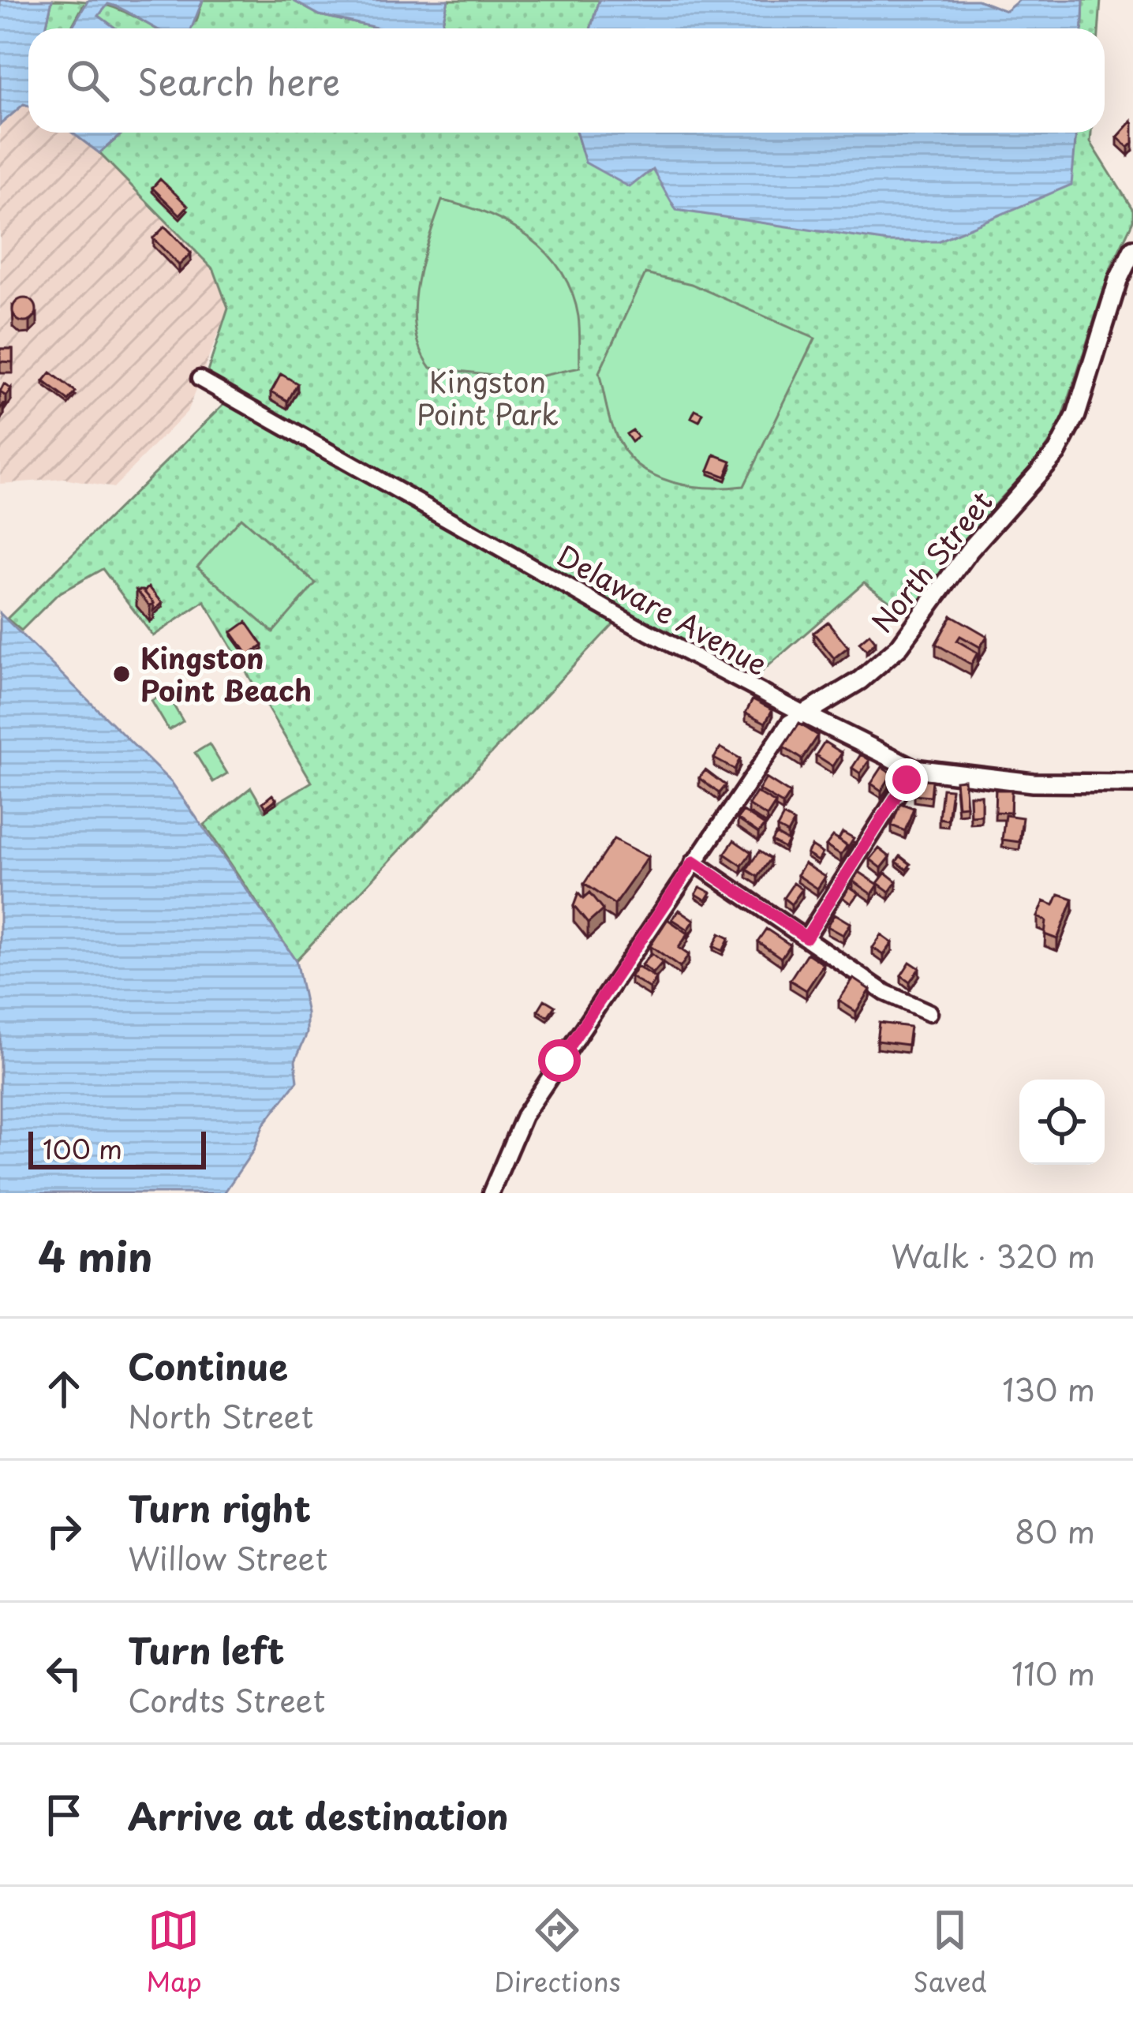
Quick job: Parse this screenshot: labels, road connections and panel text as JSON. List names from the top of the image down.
{
  "streets": {
    "street": ["North Street", "Delaware Avenue"]
  },
  "crossings": [
    ["North Street", "Delaware Avenue"]
  ],
  "parks": ["Kingston Point Park"],
  "places": ["Kingston Point Beach"],
  "scale_bar": "100 m",
  "page": {
    "search": "Search here",
    "scale": "100 m",
    "heading": ["4 min", "Walk · 320 m"],
    "list": [
      ["Continue", "North Street", "130 m"],
      ["Turn right", "Willow Street", "80 m"],
      ["Turn left", "Cordts Street", "110 m"],
      "Arrive at destination"
    ],
    "nav": ["Map", "Directions", "Saved"]
  }
}
